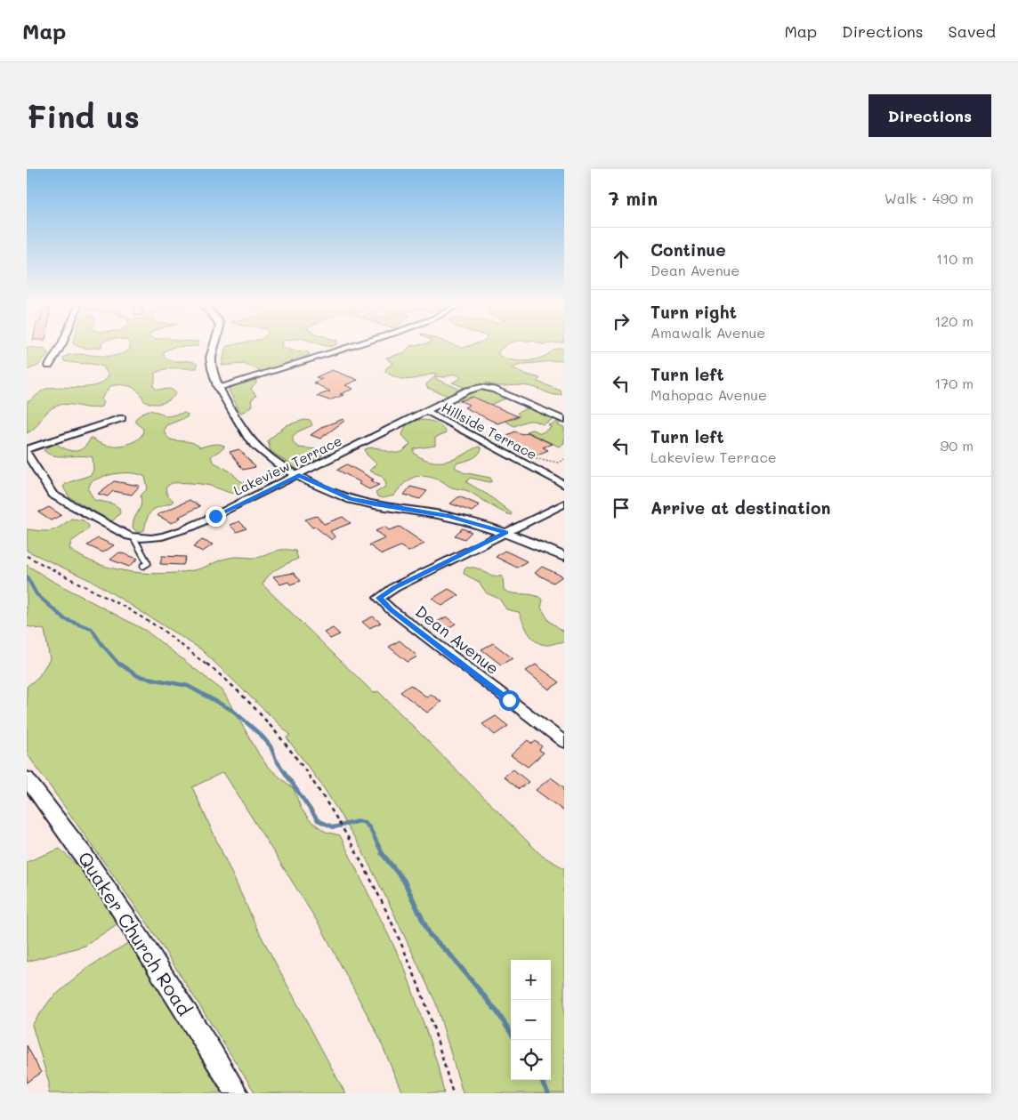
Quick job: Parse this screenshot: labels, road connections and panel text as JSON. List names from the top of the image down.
{
  "streets": {
    "street": [
      "Hillside Terrace",
      "Lakeview Terrace",
      "Dean Avenue",
      "Quaker Church Road"
    ]
  },
  "crossings": [
    ["Hillside Terrace", "Lakeview Terrace"]
  ],
  "page": {
    "header": "Map",
    "nav": ["Map", "Directions", "Saved"],
    "buttons": "Directions",
    "title": "Find us",
    "heading": ["7 min", "Walk · 490 m"],
    "list": [
      ["Continue", "Dean Avenue", "110 m"],
      ["Turn right", "Amawalk Avenue", "120 m"],
      ["Turn left", "Mahopac Avenue", "170 m"],
      ["Turn left", "Lakeview Terrace", "90 m"],
      "Arrive at destination"
    ],
    "map_buttons": ["+", "−"]
  }
}
